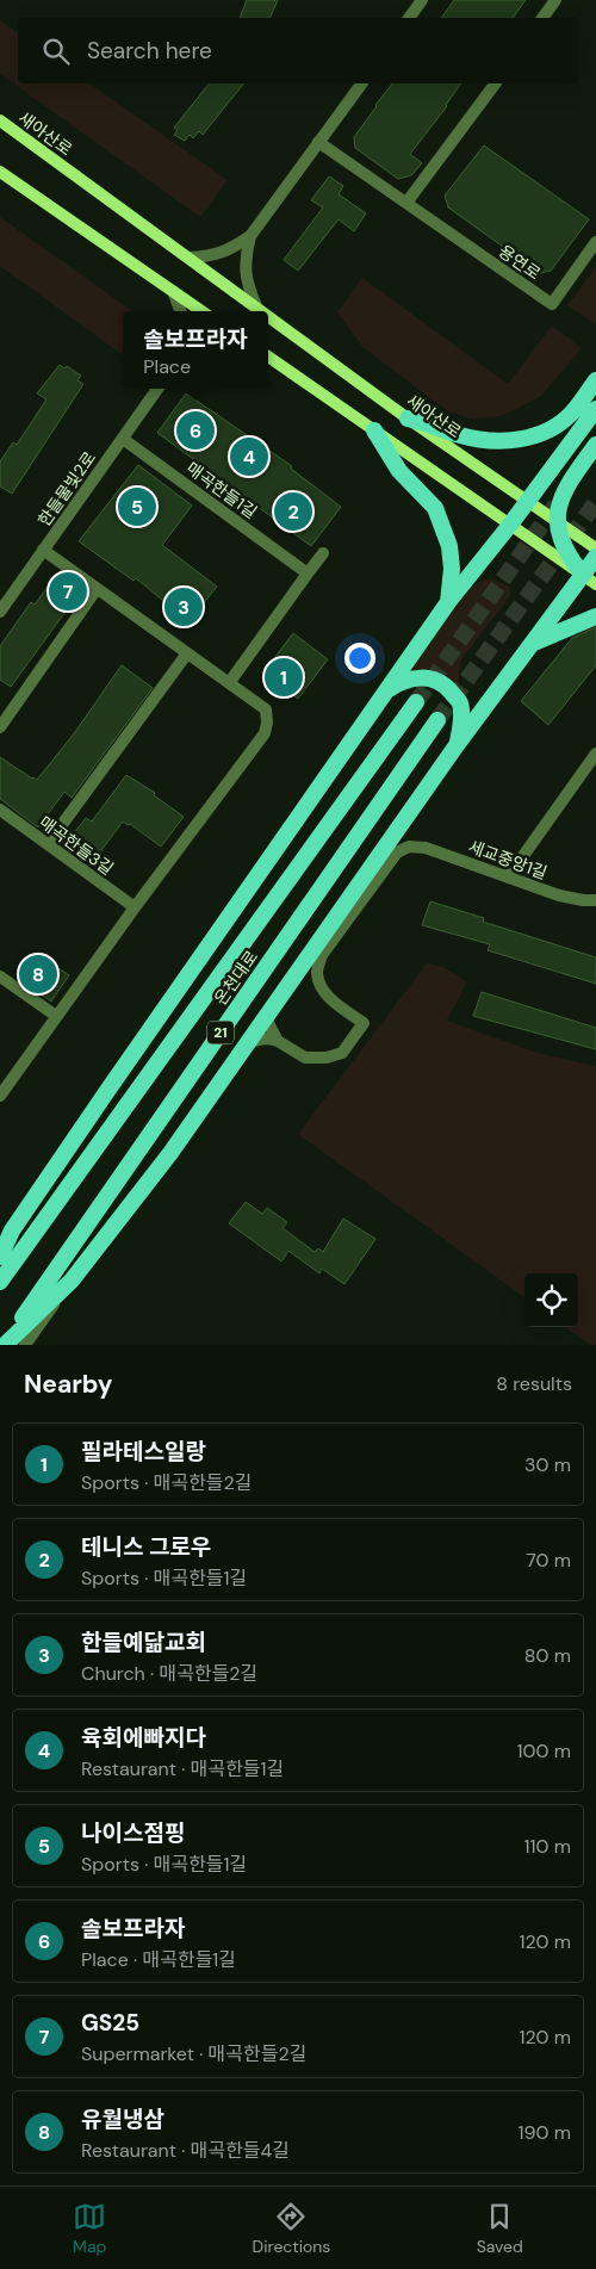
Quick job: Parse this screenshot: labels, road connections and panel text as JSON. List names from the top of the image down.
{
  "streets": {
    "highway": ["온천대로", "21"],
    "main road": ["새아산로"],
    "street": [
      "용연로",
      "한들물빛2로",
      "매곡한들1길",
      "매곡한들3길",
      "세교중앙1길"
    ]
  },
  "crossings": [
    ["한들물빛2로", "매곡한들1길"]
  ],
  "page": {
    "search": "Search here",
    "popup": ["솔보프라자", "Place"],
    "pins": [
      "6",
      "4",
      "5",
      "2",
      "7",
      "3",
      "1",
      "8"
    ],
    "heading": ["Nearby", "8 results"],
    "list": [
      {
        "mark": "1",
        "name": "필라테스일랑",
        "note": "Sports · 매곡한들2길",
        "value": "30 m"
      },
      {
        "mark": "2",
        "name": "테니스 그로우",
        "note": "Sports · 매곡한들1길",
        "value": "70 m"
      },
      {
        "mark": "3",
        "name": "한들예닮교회",
        "note": "Church · 매곡한들2길",
        "value": "80 m"
      },
      {
        "mark": "4",
        "name": "육회에빠지다",
        "note": "Restaurant · 매곡한들1길",
        "value": "100 m"
      },
      {
        "mark": "5",
        "name": "나이스점핑",
        "note": "Sports · 매곡한들1길",
        "value": "110 m"
      },
      {
        "mark": "6",
        "name": "솔보프라자",
        "note": "Place · 매곡한들1길",
        "value": "120 m"
      },
      {
        "mark": "7",
        "name": "GS25",
        "note": "Supermarket · 매곡한들2길",
        "value": "120 m"
      },
      {
        "mark": "8",
        "name": "유월냉삼",
        "note": "Restaurant · 매곡한들4길",
        "value": "190 m"
      }
    ],
    "nav": ["Map", "Directions", "Saved"]
  }
}
